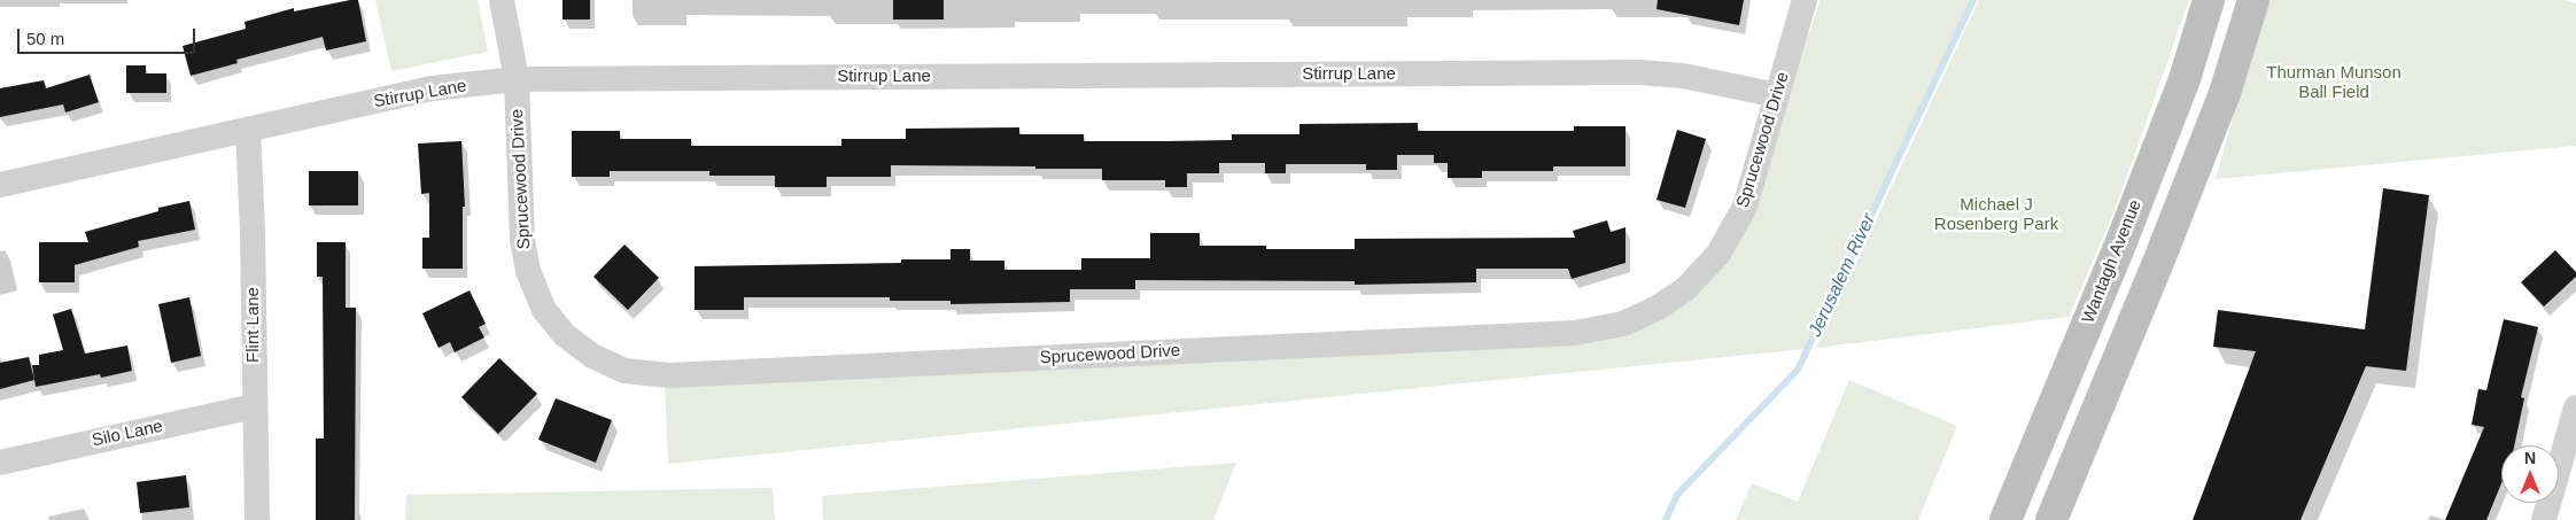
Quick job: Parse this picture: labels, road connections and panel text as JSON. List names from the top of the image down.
{
  "streets": {
    "main road": ["Wantagh Avenue"],
    "street": [
      "Stirrup Lane",
      "Sprucewood Drive",
      "Flint Lane",
      "Silo Lane"
    ]
  },
  "crossings": [
    ["Stirrup Lane", "Sprucewood Drive"],
    ["Stirrup Lane", "Flint Lane"],
    ["Flint Lane", "Silo Lane"]
  ],
  "water": ["Jerusalem River"],
  "parks": ["Thurman Munson Ball Field", "Michael J Rosenberg Park"],
  "scale_bar": "50 m",
  "north": "top"
}
